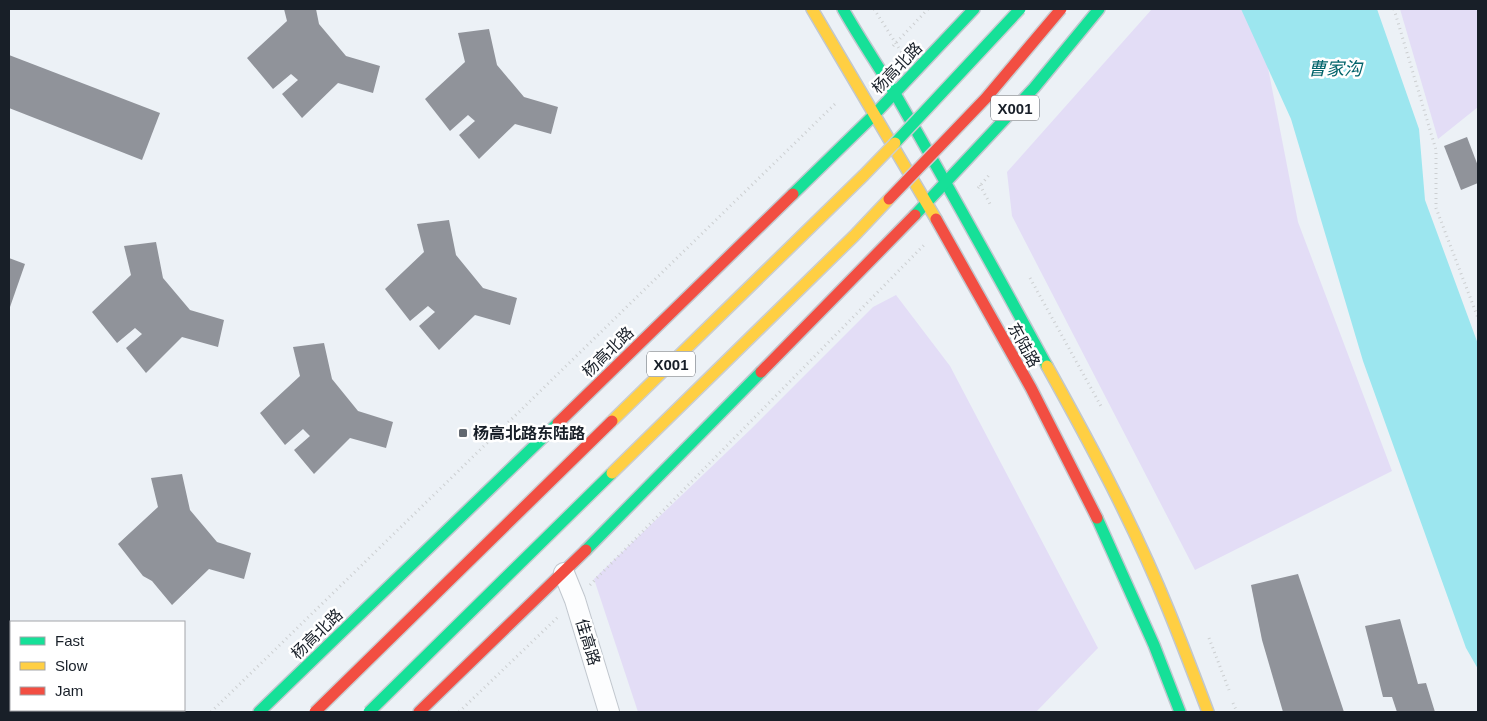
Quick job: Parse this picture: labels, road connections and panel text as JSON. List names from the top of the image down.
{
  "streets": {
    "main road": ["杨高北路", "X001", "东陆路"],
    "street": ["佳高路"]
  },
  "crossings": [
    ["杨高北路", "东陆路"],
    ["X001", "东陆路"],
    ["X001", "佳高路"]
  ],
  "water": ["曹家沟"],
  "places": {
    "transit": ["杨高北路东陆路"]
  },
  "legend": ["Fast", "Slow", "Jam"]
}
